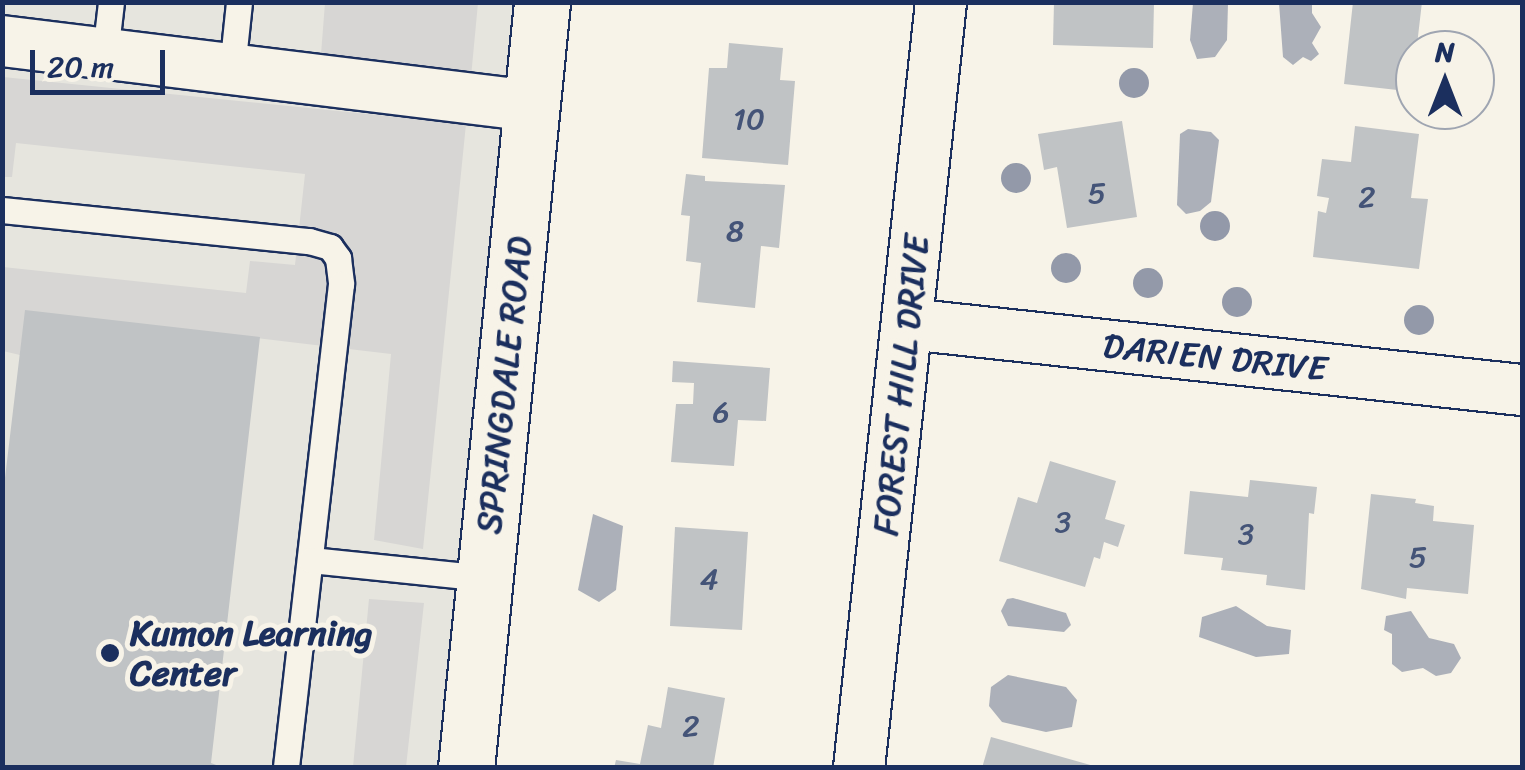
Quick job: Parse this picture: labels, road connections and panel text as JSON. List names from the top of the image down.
{
  "streets": {
    "main road": ["SPRINGDALE ROAD"],
    "street": ["DARIEN DRIVE", "FOREST HILL DRIVE"]
  },
  "crossings": [
    ["DARIEN DRIVE", "FOREST HILL DRIVE"]
  ],
  "places": ["Kumon Learning Center"],
  "house_numbers": [
    "10",
    "5",
    "2",
    "8",
    "6",
    "3",
    "3",
    "5",
    "4",
    "2"
  ],
  "scale_bar": "20 m",
  "north": "top"
}
